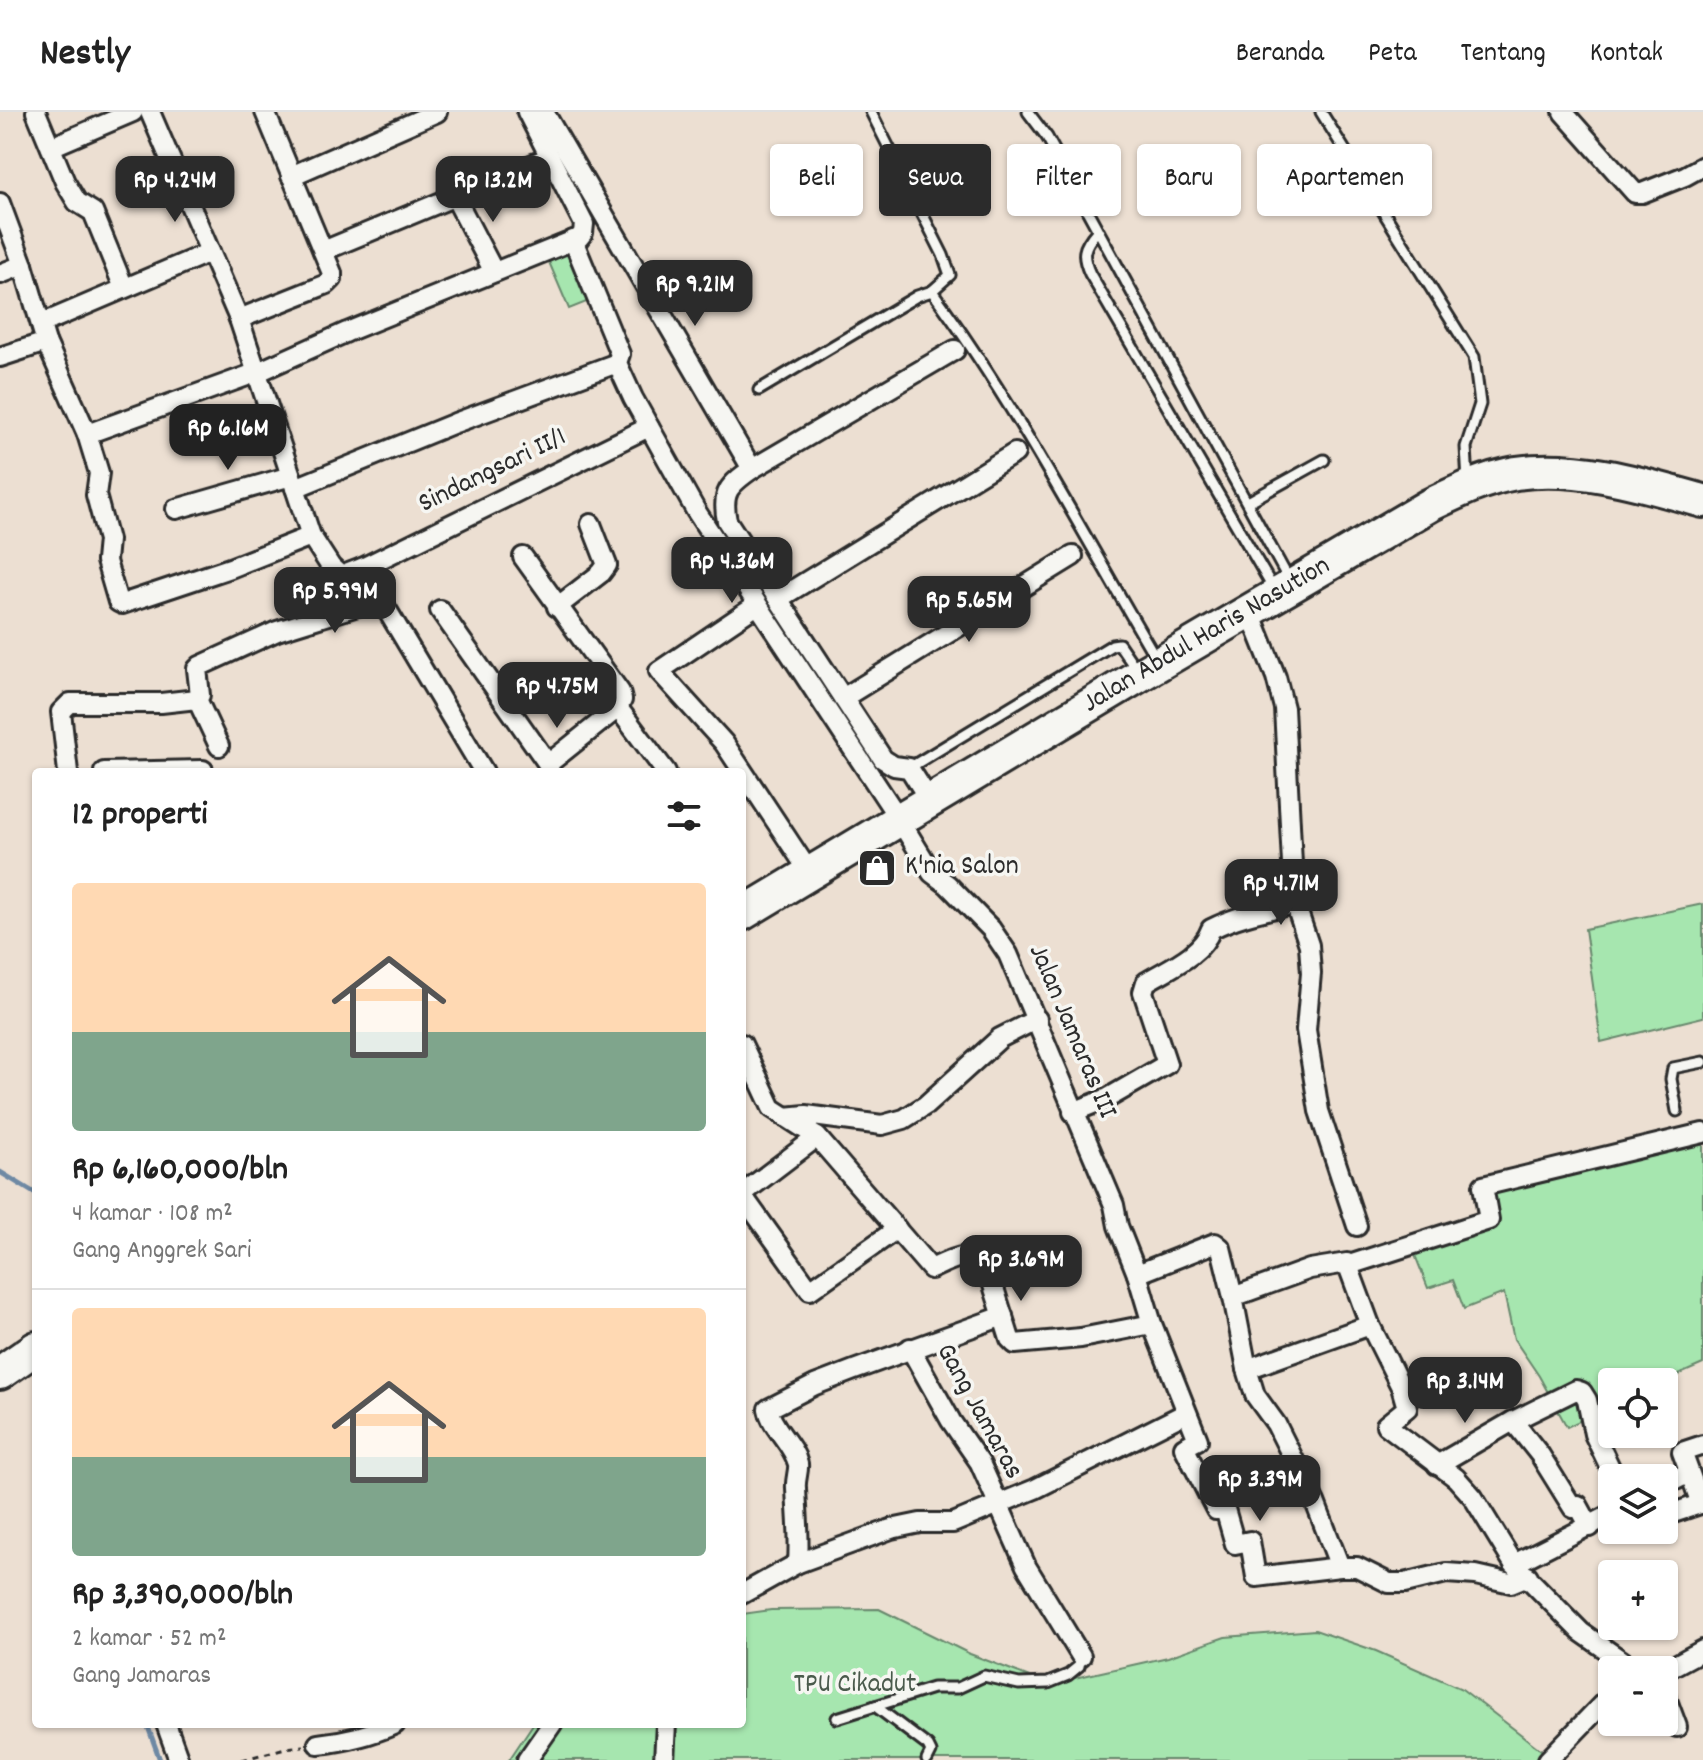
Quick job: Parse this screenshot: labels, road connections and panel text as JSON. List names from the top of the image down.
{
  "streets": {
    "highway": ["Jalan Abdul Haris Nasution"],
    "street": ["Sindangsari II/1", "Jalan Jamaras III", "Gang Jamaras"]
  },
  "crossings": [
    ["Sindangsari II/1", "Jalan Jamaras III"],
    ["Jalan Abdul Haris Nasution", "Jalan Jamaras III"]
  ],
  "parks": ["TPU Cikadut"],
  "places": {
    "shop": ["K'nia Salon"]
  },
  "page": {
    "header": "Nestly",
    "nav": [
      "Beranda",
      "Peta",
      "Tentang",
      "Kontak"
    ],
    "chip": [
      "Beli",
      "Sewa",
      "Filter",
      "Baru",
      "Apartemen"
    ],
    "price": [
      "Rp 4.24M",
      "Rp 13.2M",
      "Rp 9.21M",
      "Rp 6.16M",
      "Rp 4.36M",
      "Rp 5.99M",
      "Rp 5.65M",
      "Rp 4.75M",
      "Rp 4.71M",
      "Rp 3.69M",
      "Rp 3.14M",
      "Rp 3.39M"
    ],
    "heading": "12 properti",
    "list": [
      {
        "name": "Rp 6,160,000/bln",
        "note": "4 kamar · 108 m² · Gang Anggrek Sari"
      },
      {
        "name": "Rp 3,390,000/bln",
        "note": "2 kamar · 52 m² · Gang Jamaras"
      }
    ],
    "map_buttons": ["+", "−"]
  }
}
